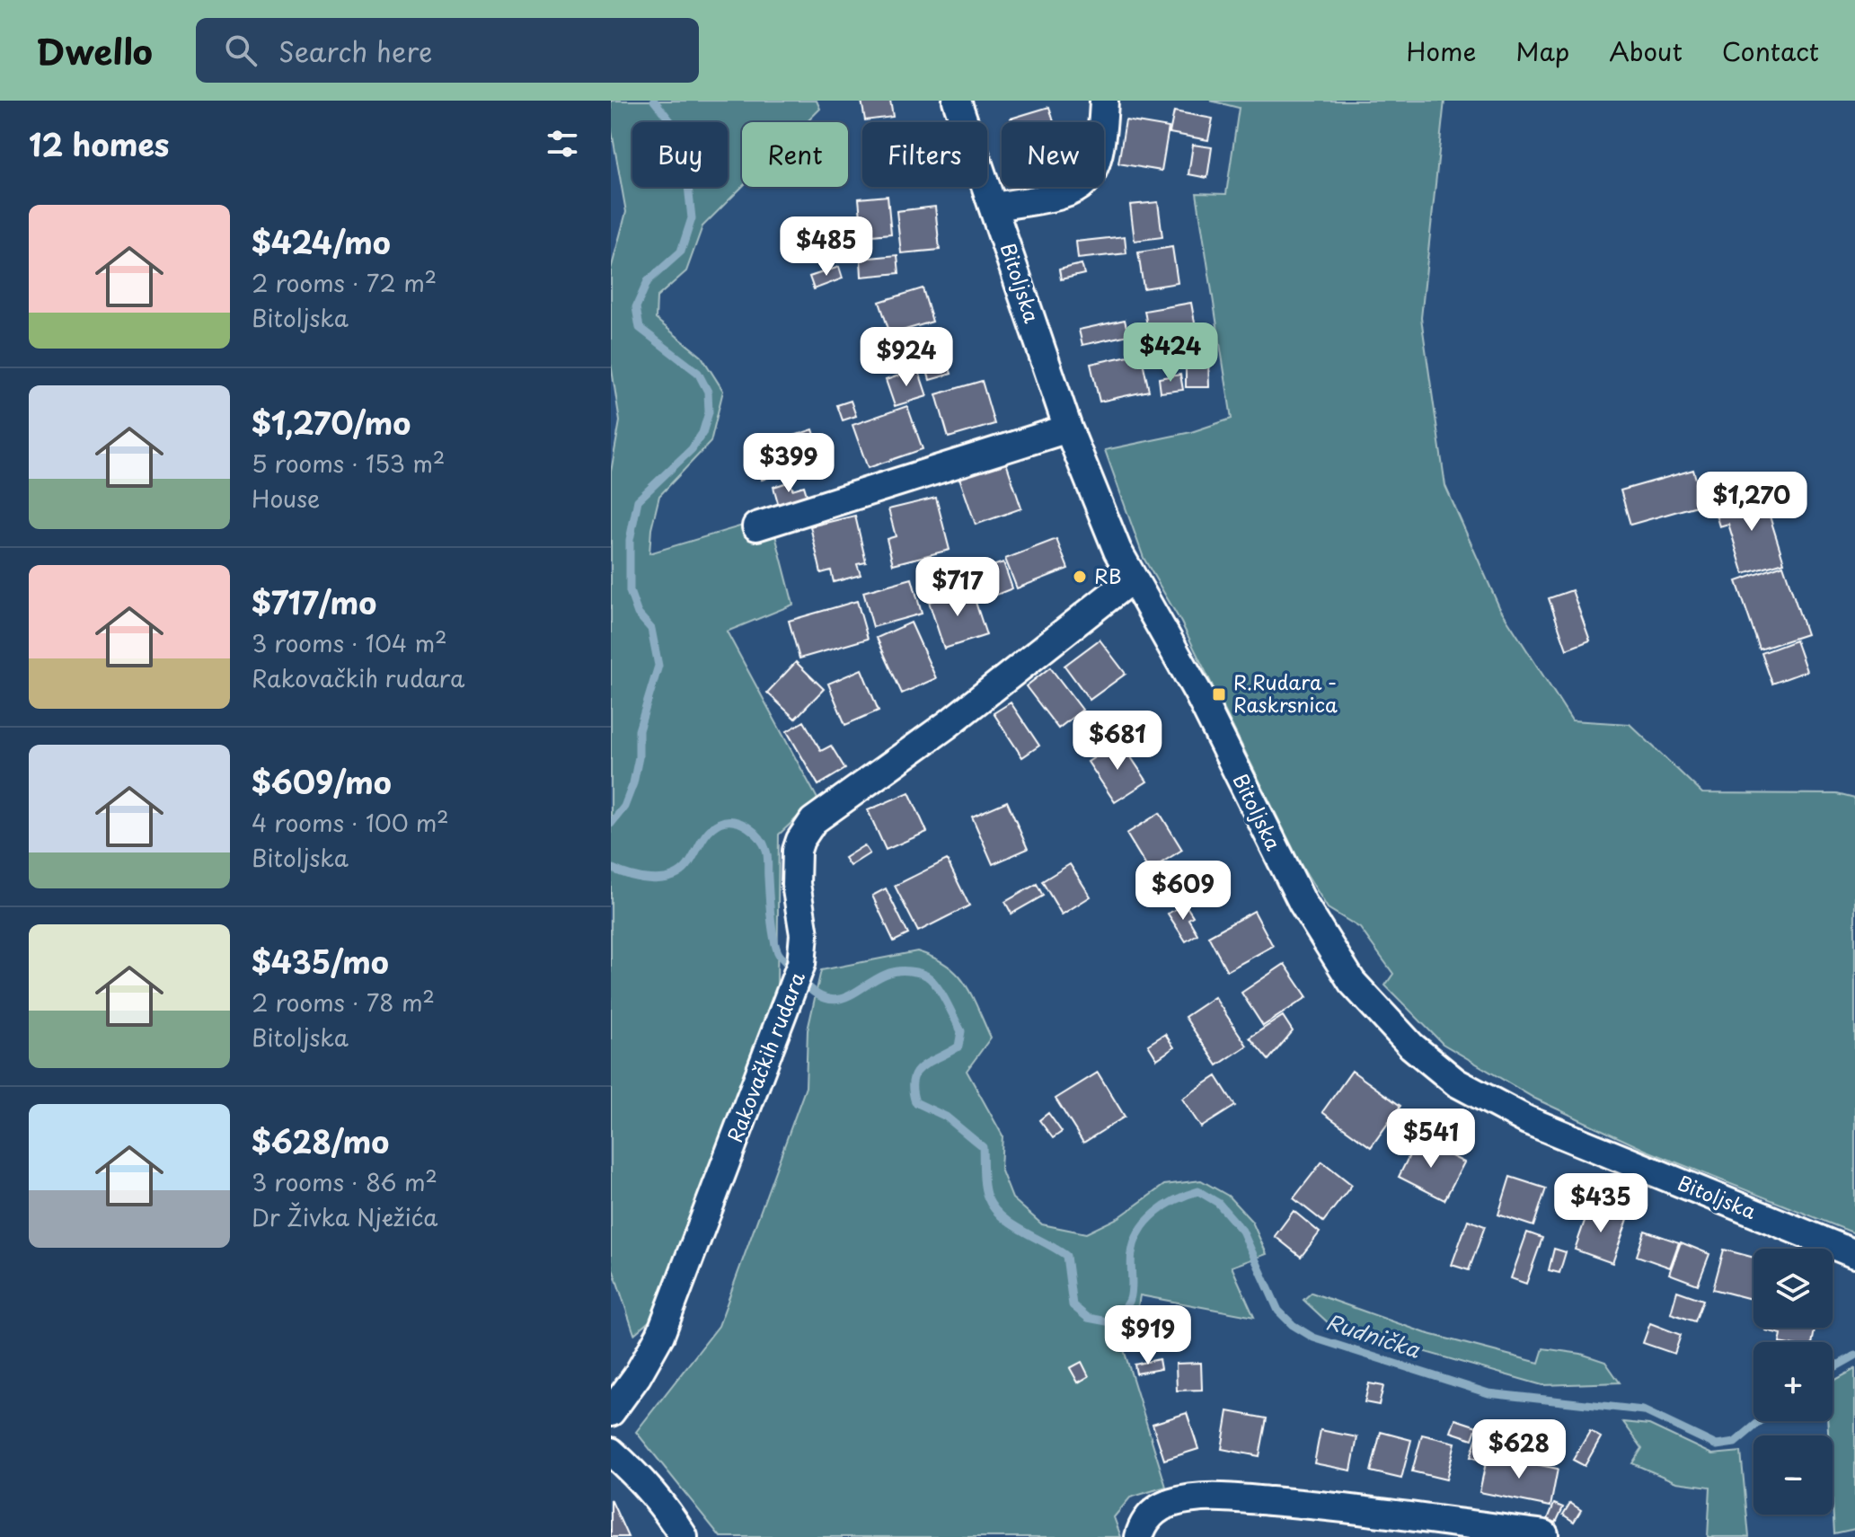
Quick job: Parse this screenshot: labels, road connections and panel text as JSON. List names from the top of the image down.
{
  "streets": {
    "street": ["Bitoljska", "Rakovačkih rudara"]
  },
  "crossings": [
    ["Bitoljska", "Rakovačkih rudara"]
  ],
  "water": ["Rudnička"],
  "places": {
    "other": ["RB"],
    "transit": ["R.Rudara - Raskrsnica"]
  },
  "page": {
    "header": "Dwello",
    "search": "Search here",
    "nav": [
      "Home",
      "Map",
      "About",
      "Contact"
    ],
    "heading": "12 homes",
    "chip": [
      "Buy",
      "Rent",
      "Filters",
      "New"
    ],
    "list": [
      {
        "name": "$424/mo",
        "note": "2 rooms · 72 m² · Bitoljska"
      },
      {
        "name": "$1,270/mo",
        "note": "5 rooms · 153 m² · House"
      },
      {
        "name": "$717/mo",
        "note": "3 rooms · 104 m² · Rakovačkih rudara"
      },
      {
        "name": "$609/mo",
        "note": "4 rooms · 100 m² · Bitoljska"
      },
      {
        "name": "$435/mo",
        "note": "2 rooms · 78 m² · Bitoljska"
      },
      {
        "name": "$628/mo",
        "note": "3 rooms · 86 m² · Dr Živka Nježića"
      }
    ],
    "price": [
      "$485",
      "$424",
      "$924",
      "$399",
      "$1,270",
      "$717",
      "$681",
      "$609",
      "$541",
      "$435",
      "$919",
      "$628"
    ],
    "map_buttons": ["+", "−"]
  }
}
